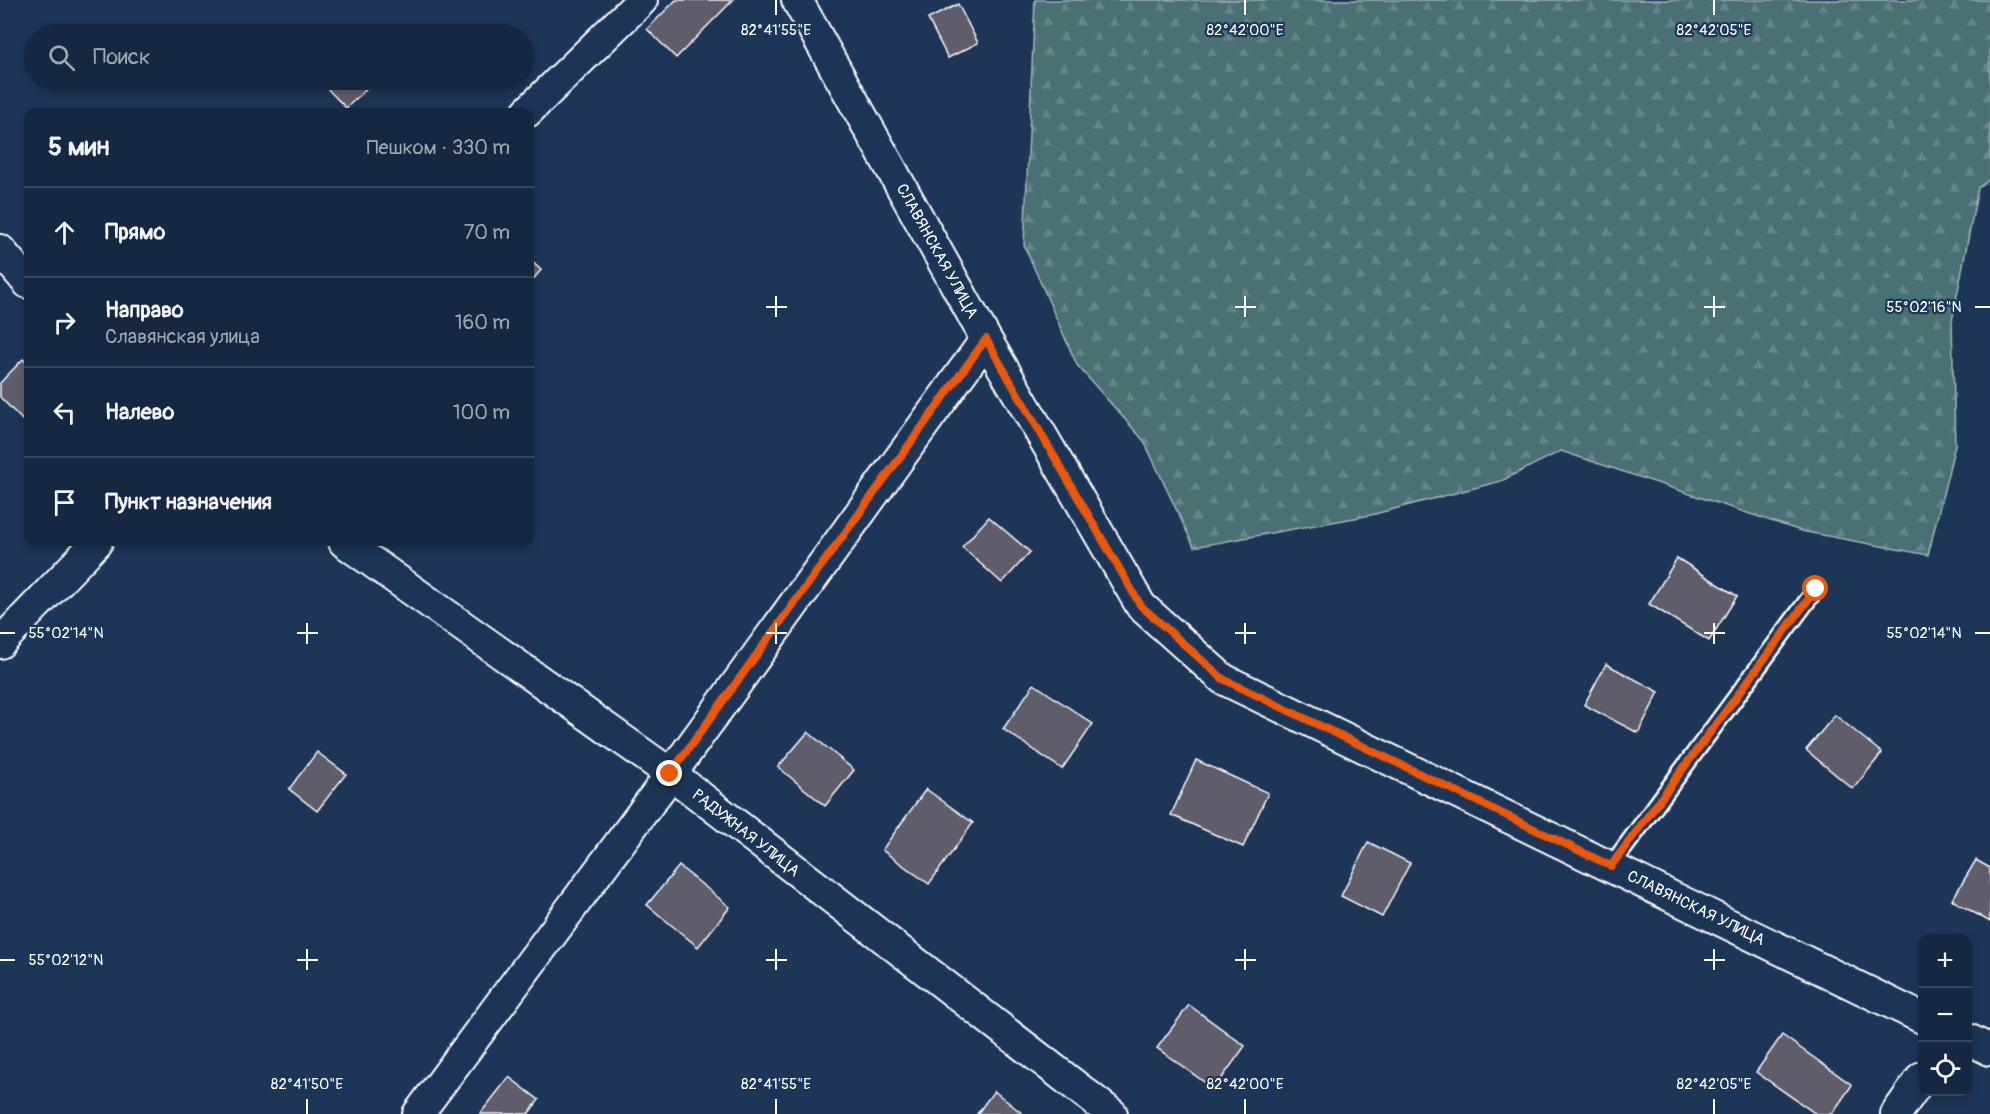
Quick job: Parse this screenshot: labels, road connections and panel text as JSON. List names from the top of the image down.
{
  "streets": {
    "street": ["СЛАВЯНСКАЯ УЛИЦА", "РАДУЖНАЯ УЛИЦА"]
  },
  "page": {
    "search": "Поиск",
    "heading": ["5 мин", "Пешком · 330 m"],
    "list": [
      ["Прямо", "70 m"],
      ["Направо", "Славянская улица", "160 m"],
      ["Налево", "100 m"],
      "Пункт назначения"
    ],
    "map_buttons": ["+", "−"]
  },
  "coordinates": [
    "82°41'55\"E",
    "82°42'00\"E",
    "82°42'05\"E",
    "55°02'16\"N",
    "55°02'14\"N",
    "55°02'12\"N",
    "82°41'50\"E"
  ]
}
